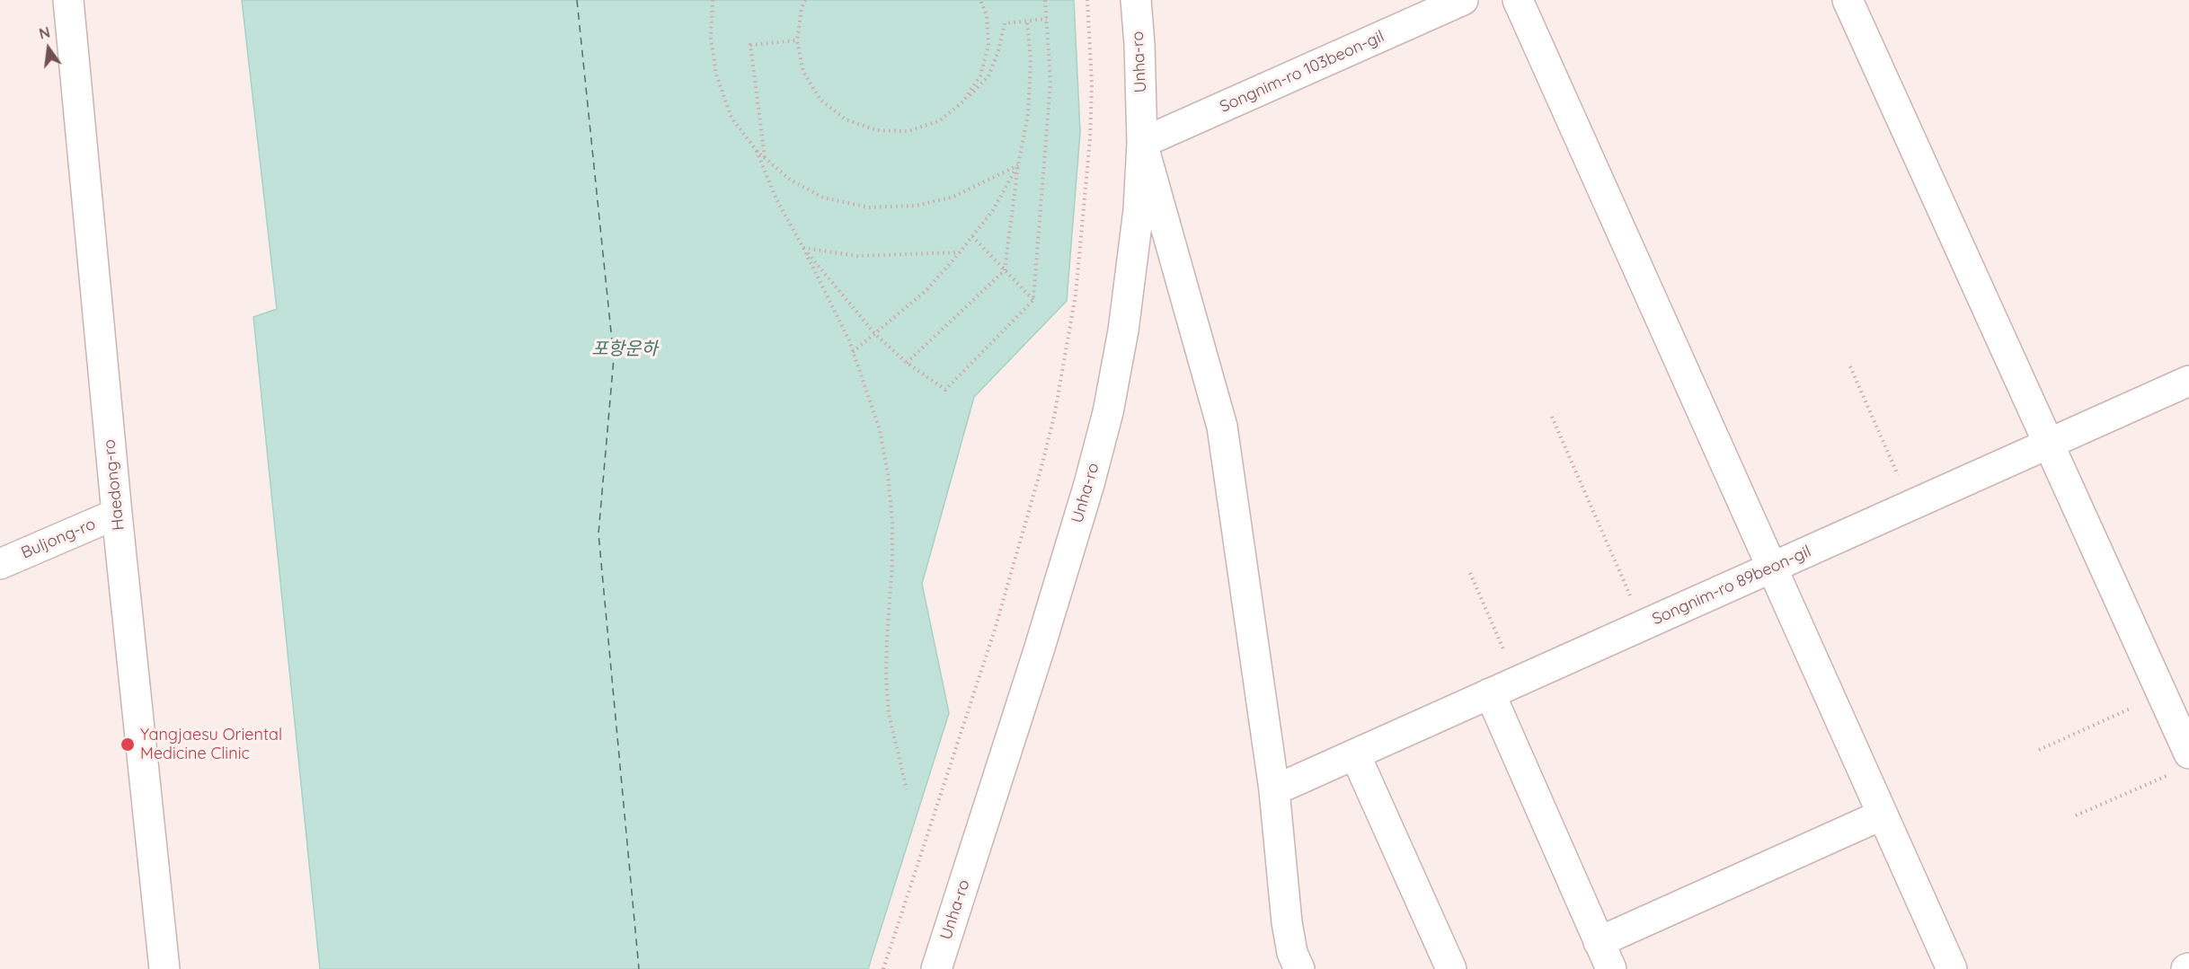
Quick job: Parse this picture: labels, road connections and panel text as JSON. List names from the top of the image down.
{
  "streets": {
    "street": [
      "Unha-ro",
      "Songnim-ro 103beon-gil",
      "Haedong-ro",
      "Buljong-ro",
      "Songnim-ro 89beon-gil"
    ]
  },
  "crossings": [
    ["Unha-ro", "Songnim-ro 103beon-gil"],
    ["Haedong-ro", "Buljong-ro"]
  ],
  "water": ["포항운하"],
  "places": ["Yangjaesu Oriental Medicine Clinic"],
  "north": "top"
}
